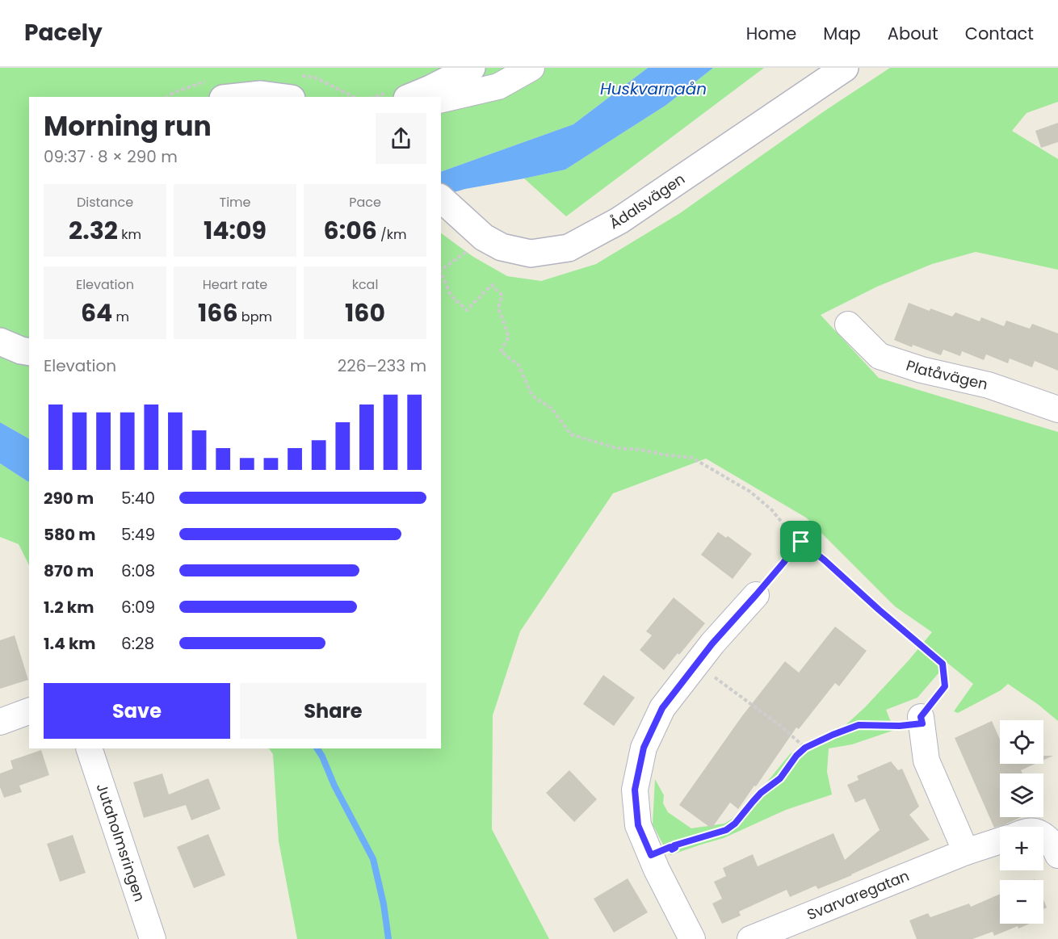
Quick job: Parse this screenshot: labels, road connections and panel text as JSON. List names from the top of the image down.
{
  "streets": {
    "main road": ["Ådalsvägen"],
    "street": ["Platåvägen", "Jutaholmsringen", "Svarvaregatan"]
  },
  "water": ["Huskvarnaån"],
  "page": {
    "header": "Pacely",
    "nav": [
      "Home",
      "Map",
      "About",
      "Contact"
    ],
    "heading": ["Morning run", "09:37 · 8 × 290 m"],
    "stats": [
      ["Distance", "2.32 km"],
      ["Time", "14:09"],
      ["Pace", "6:06 /km"],
      ["Elevation", "64 m"],
      ["Heart rate", "166 bpm"],
      ["kcal", "160"]
    ],
    "chart": ["Elevation", "226–233 m"],
    "list": [
      {
        "name": "290 m",
        "note": "5:40"
      },
      {
        "name": "580 m",
        "note": "5:49"
      },
      {
        "name": "870 m",
        "note": "6:08"
      },
      {
        "name": "1.2 km",
        "note": "6:09"
      },
      {
        "name": "1.4 km",
        "note": "6:28"
      }
    ],
    "buttons": ["Save", "Share"],
    "map_buttons": ["+", "−"]
  }
}
